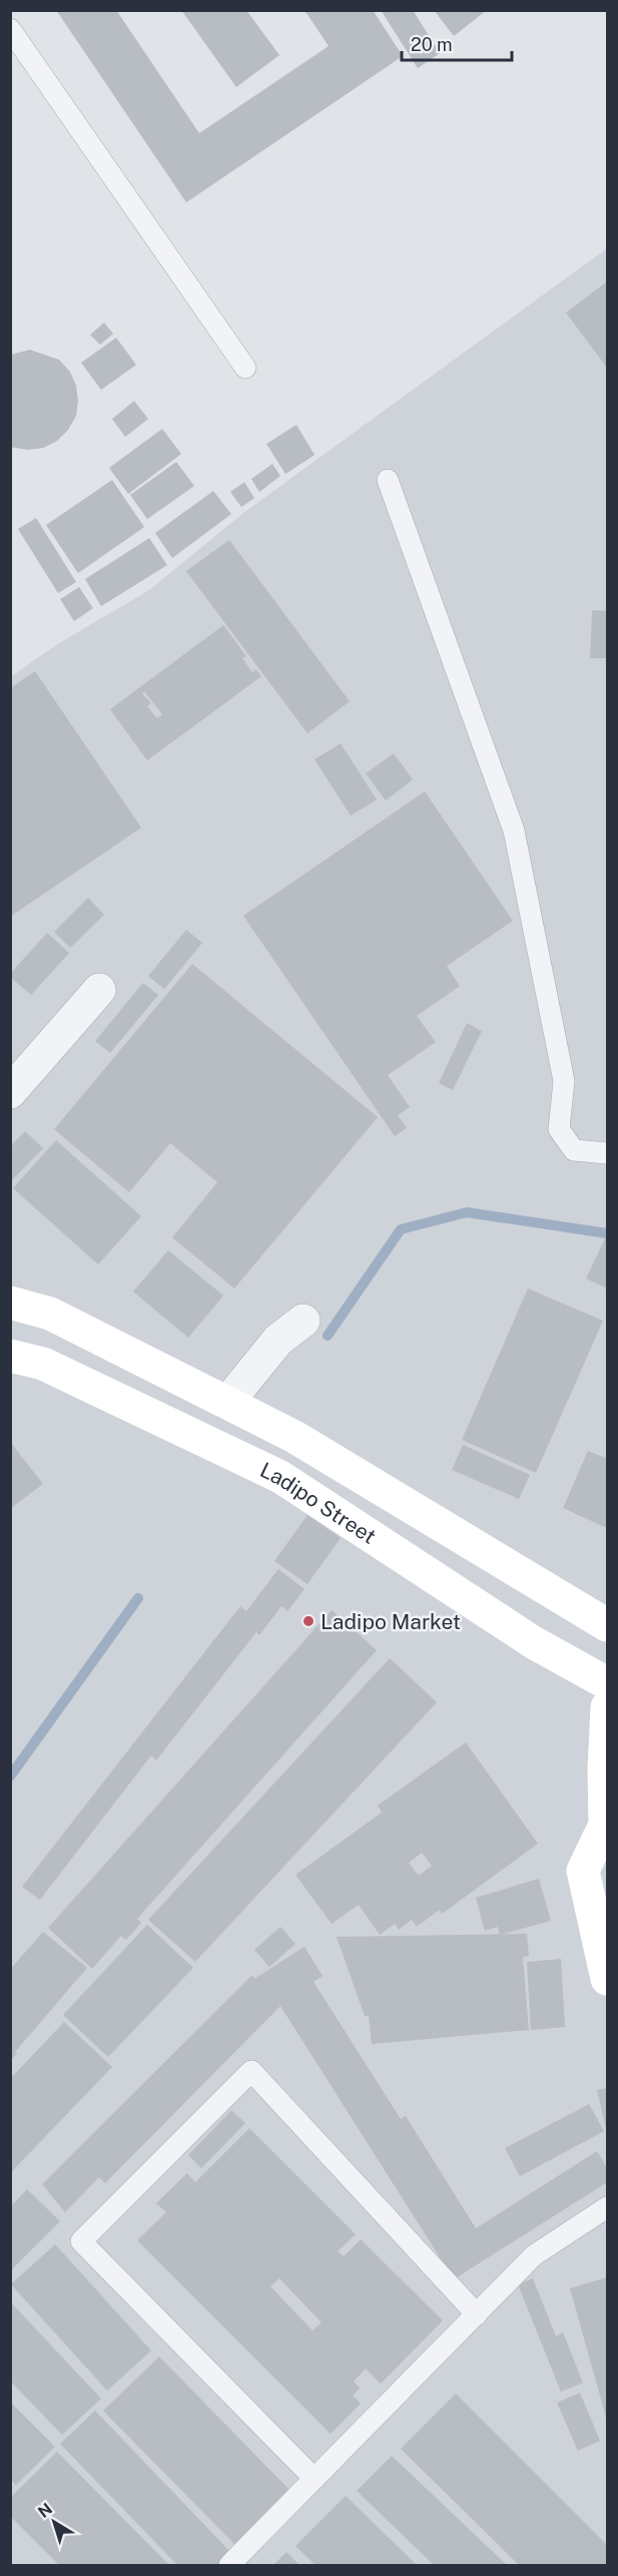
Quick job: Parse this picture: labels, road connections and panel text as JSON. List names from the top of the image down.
{
  "streets": {
    "main road": ["Ladipo Street"]
  },
  "places": ["Ladipo Market"],
  "scale_bar": "20 m",
  "north": "top left"
}
